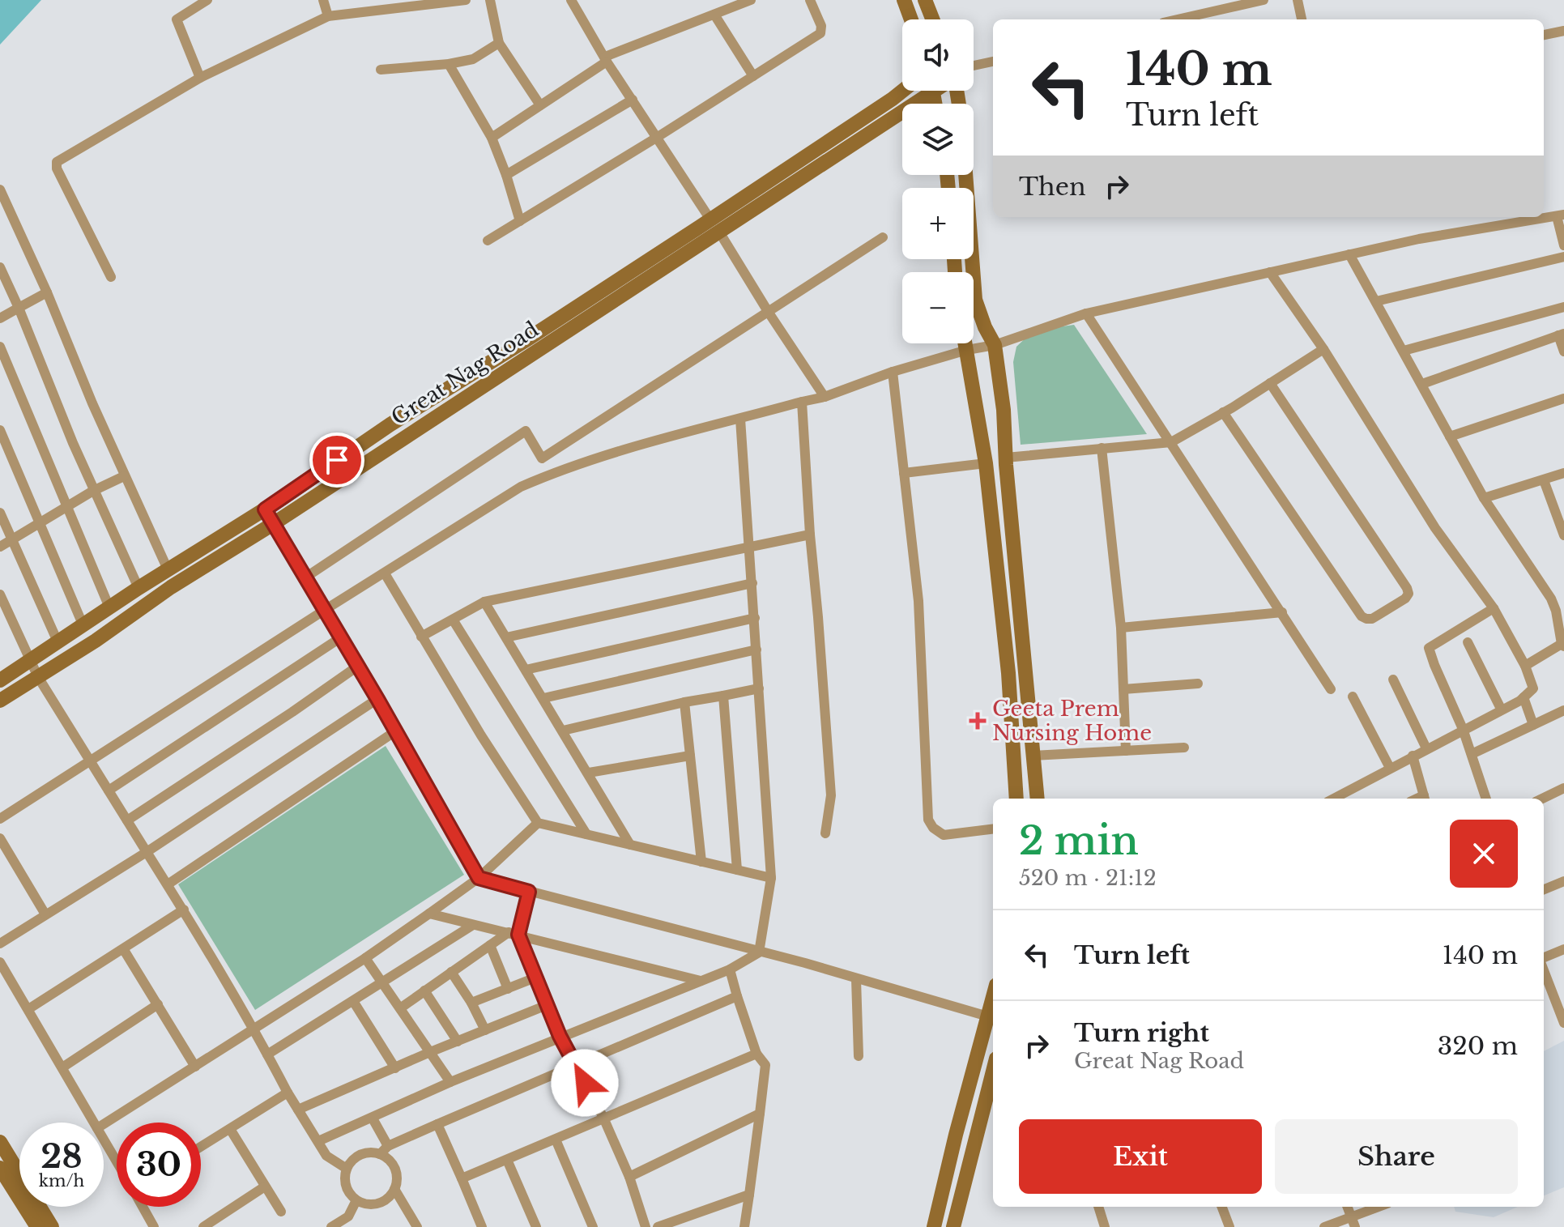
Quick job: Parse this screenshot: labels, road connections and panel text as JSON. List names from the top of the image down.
{
  "streets": {
    "main road": ["Great Nag Road"]
  },
  "places": {
    "health": ["Geeta Prem Nursing Home"]
  },
  "page": {
    "map_buttons": ["+", "−"],
    "turn": ["140 m", "Turn left"],
    "then": "Then",
    "heading": ["2 min", "520 m · 21:12"],
    "list": [
      {
        "name": "Turn left",
        "value": "140 m"
      },
      {
        "name": "Turn right",
        "note": "Great Nag Road",
        "value": "320 m"
      }
    ],
    "buttons": ["Exit", "Share"],
    "speed": "28 km/h",
    "limit": "30"
  }
}
